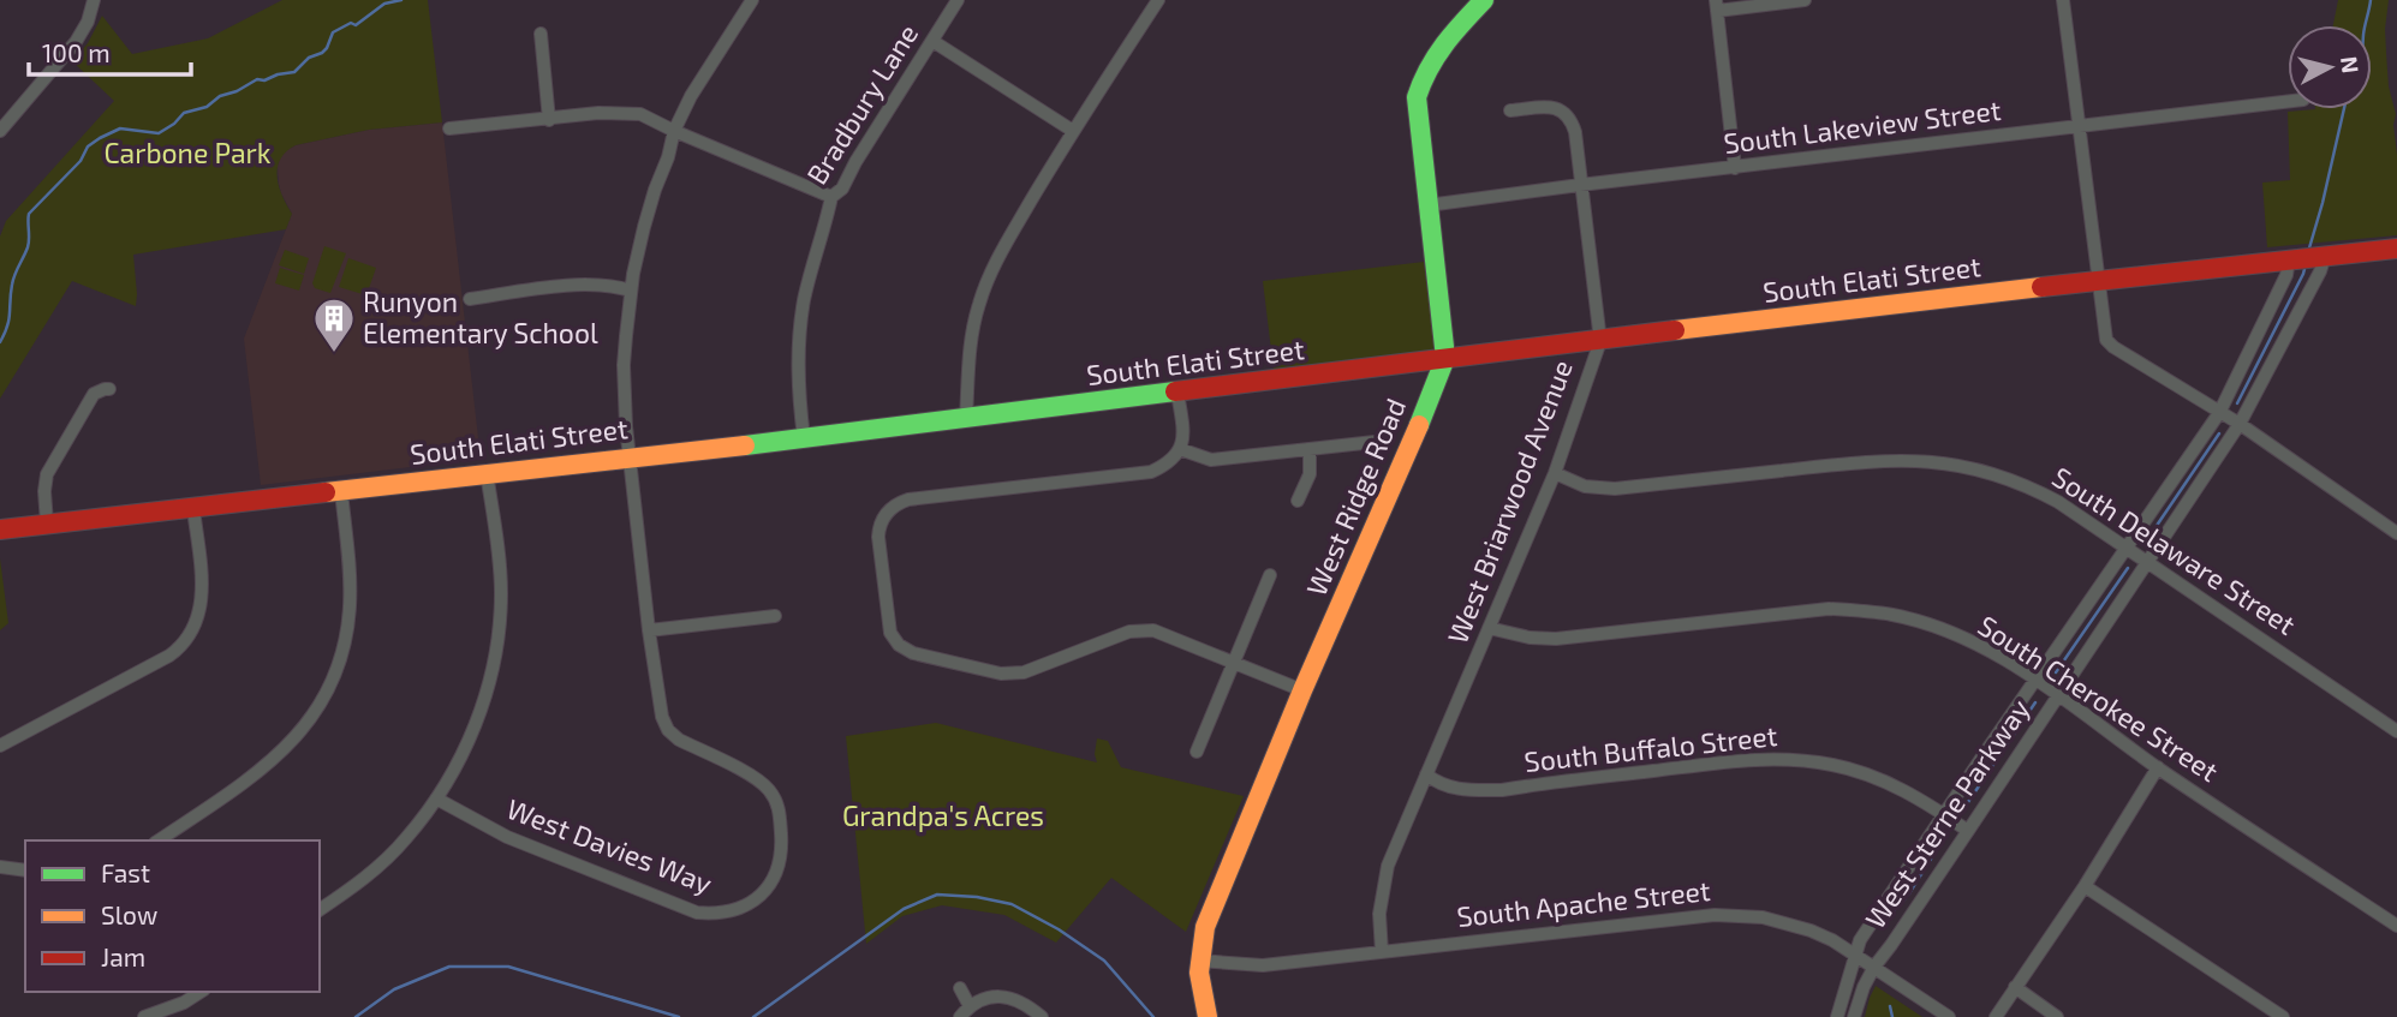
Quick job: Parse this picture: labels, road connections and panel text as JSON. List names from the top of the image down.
{
  "streets": {
    "street": [
      "Bradbury Lane",
      "South Lakeview Street",
      "South Elati Street",
      "West Ridge Road",
      "West Briarwood Avenue",
      "South Delaware Street",
      "South Cherokee Street",
      "South Buffalo Street",
      "West Sterne Parkway",
      "West Davies Way",
      "South Apache Street"
    ]
  },
  "crossings": [
    ["Bradbury Lane", "South Elati Street"],
    ["South Lakeview Street", "West Ridge Road"],
    ["South Lakeview Street", "West Briarwood Avenue"],
    ["South Elati Street", "West Ridge Road"],
    ["South Elati Street", "West Briarwood Avenue"],
    ["South Elati Street", "West Sterne Parkway"],
    ["South Elati Street", "West Davies Way"],
    ["West Ridge Road", "South Apache Street"],
    ["West Briarwood Avenue", "South Delaware Street"],
    ["West Briarwood Avenue", "South Cherokee Street"],
    ["West Briarwood Avenue", "South Buffalo Street"],
    ["West Briarwood Avenue", "South Apache Street"],
    ["South Delaware Street", "West Sterne Parkway"],
    ["South Cherokee Street", "West Sterne Parkway"],
    ["South Buffalo Street", "West Sterne Parkway"],
    ["West Sterne Parkway", "South Apache Street"]
  ],
  "parks": ["Carbone Park", "Grandpa's Acres"],
  "places": {
    "building": ["Runyon Elementary School"]
  },
  "legend": ["Fast", "Slow", "Jam"],
  "scale_bar": "100 m",
  "north": "right"
}
